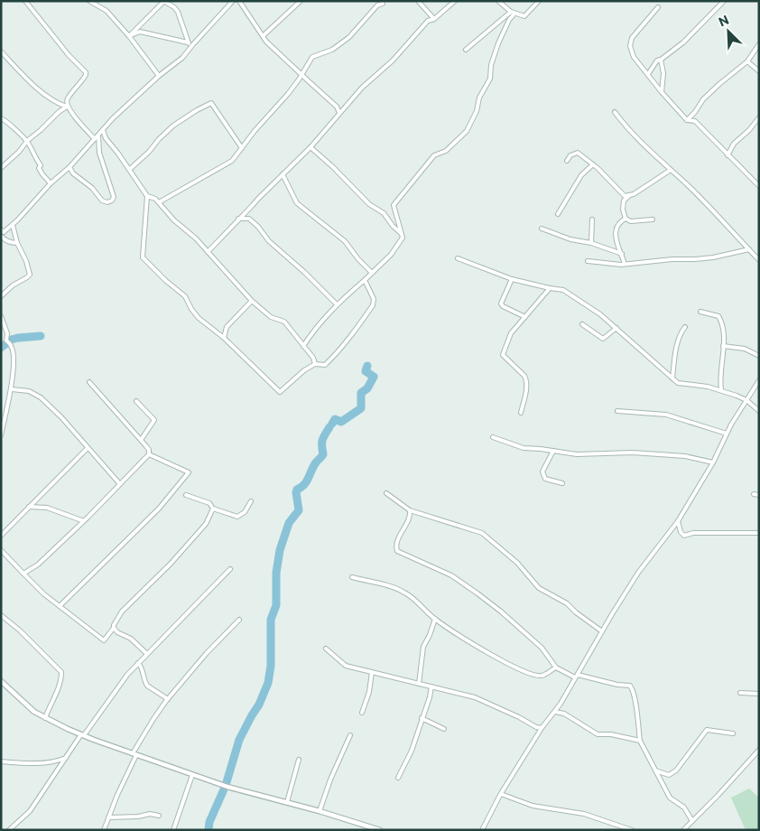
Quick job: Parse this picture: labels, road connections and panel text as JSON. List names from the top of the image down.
{
  "north": "top left"
}
